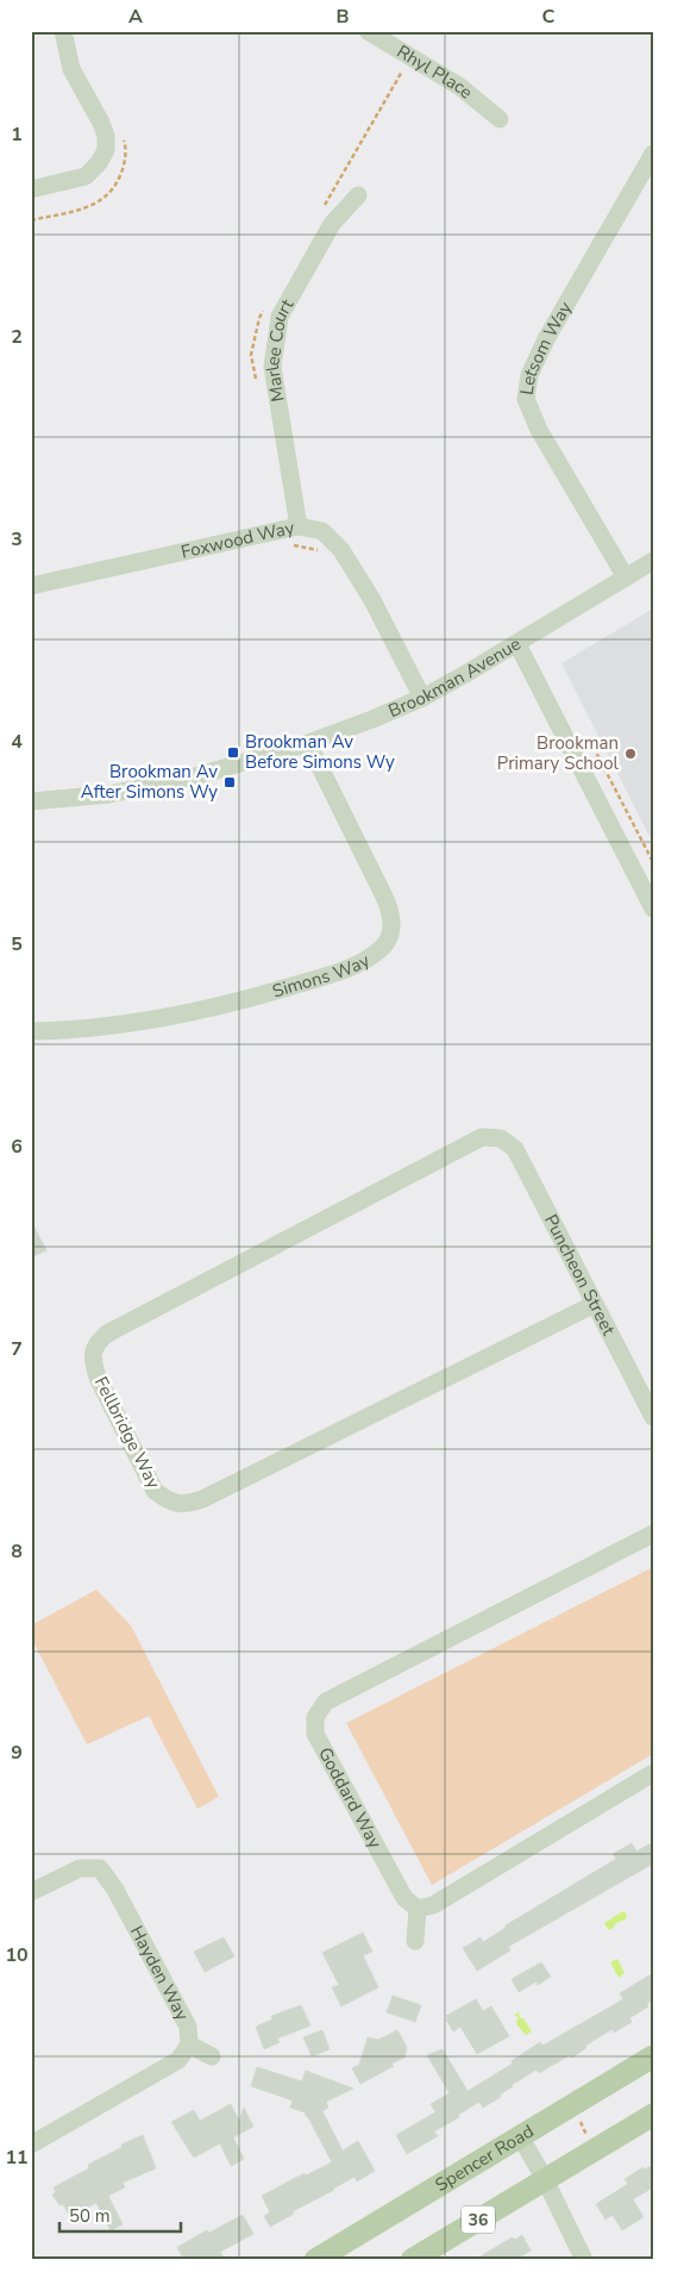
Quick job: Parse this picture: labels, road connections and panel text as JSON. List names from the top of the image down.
{
  "streets": {
    "main road": ["Spencer Road", "36"],
    "street": [
      "Rhyl Place",
      "Letsom Way",
      "Marlee Court",
      "Foxwood Way",
      "Brookman Avenue",
      "Simons Way",
      "Puncheon Street",
      "Fellbridge Way",
      "Goddard Way",
      "Hayden Way"
    ]
  },
  "crossings": [
    ["Letsom Way", "Brookman Avenue"],
    ["Marlee Court", "Foxwood Way"],
    ["Foxwood Way", "Brookman Avenue"],
    ["Brookman Avenue", "Simons Way"],
    ["Puncheon Street", "Fellbridge Way"]
  ],
  "places": {
    "transit": ["Brookman Av Before Simons Wy", "Brookman Av After Simons Wy"],
    "other": ["Brookman Primary School"]
  },
  "scale_bar": "50 m",
  "grid": {
    "columns": ["A", "B", "C"],
    "rows": [
      "1",
      "2",
      "3",
      "4",
      "5",
      "6",
      "7",
      "8",
      "9",
      "10",
      "11"
    ]
  }
}
